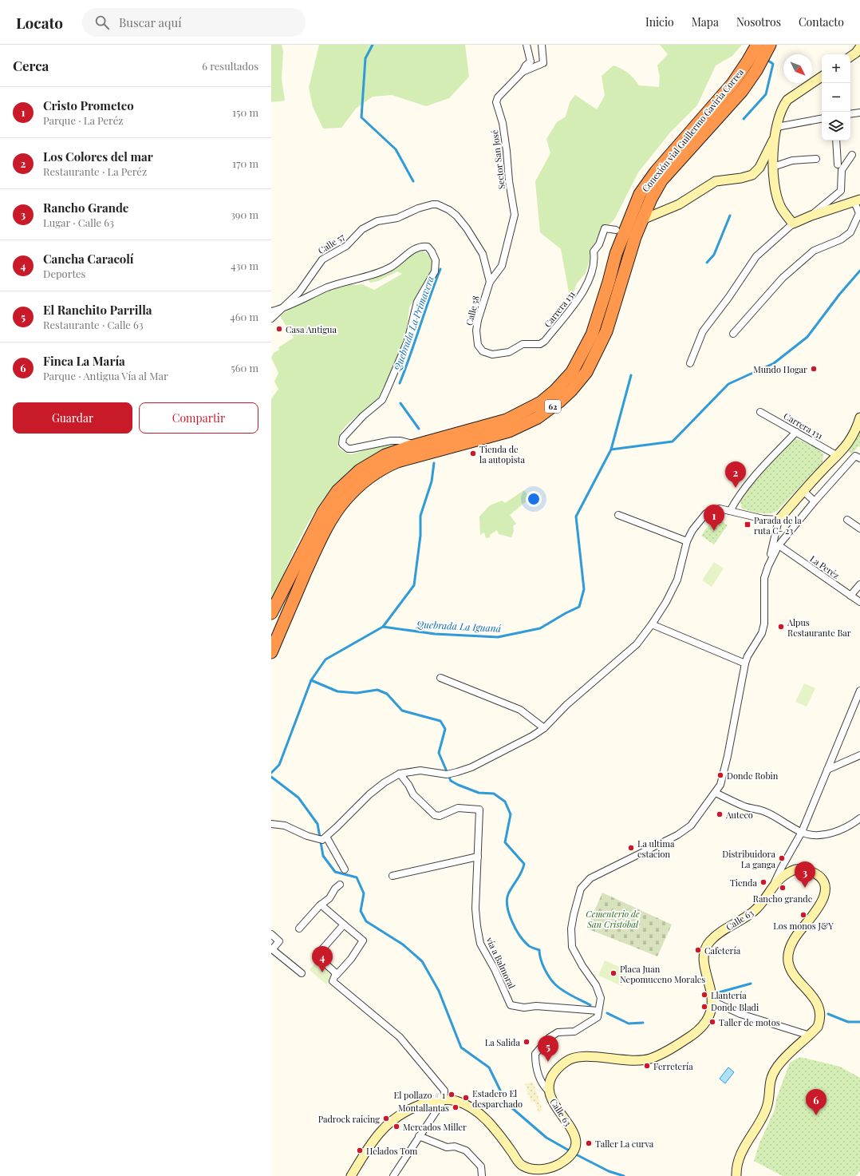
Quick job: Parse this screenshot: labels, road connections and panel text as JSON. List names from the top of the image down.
{
  "streets": {
    "highway": ["Conexión vial Guillermo Gaviria Correa", "62"],
    "main road": ["Calle 63"],
    "street": [
      "Sector San José",
      "Calle 57",
      "Carrera 131",
      "Calle 58",
      "La Peréz",
      "vía a Balmoral"
    ]
  },
  "crossings": [
    ["Sector San José", "Calle 57"],
    ["Sector San José", "Calle 58"],
    ["Calle 57", "Calle 58"],
    ["Carrera 131", "Calle 58"]
  ],
  "water": ["Quebrada La Primavera", "Quebrada La Iguaná"],
  "parks": ["Cementerio de San Cristóbal"],
  "places": {
    "other": [
      "Casa Antigua",
      "Mundo Hogar",
      "Tienda de la autopista",
      "Alpus Restaurante Bar",
      "Donde Robin",
      "Auteco",
      "La ultima estacion",
      "Distribuidora La ganga",
      "Tienda",
      "Rancho grande",
      "Los monos J&Y",
      "Cafetería",
      "Placa Juan Nepomuceno Morales",
      "Llantería",
      "Donde Bladi",
      "Taller de motos",
      "La Salida",
      "Ferretería",
      "El pollazo # 1",
      "Estadero El desparchado",
      "Montallantas",
      "Padrock raicing",
      "Mercados Miller",
      "Taller La curva",
      "Helados Tom"
    ],
    "transit": ["Parada de la ruta C- 23"]
  },
  "north": "bottom right",
  "page": {
    "header": "Locato",
    "search": "Buscar aquí",
    "nav": [
      "Inicio",
      "Mapa",
      "Nosotros",
      "Contacto"
    ],
    "heading": ["Cerca", "6 resultados"],
    "map_buttons": ["+", "−"],
    "list": [
      {
        "mark": "1",
        "name": "Cristo Prometeo",
        "note": "Parque · La Peréz",
        "value": "150 m"
      },
      {
        "mark": "2",
        "name": "Los Colores del mar",
        "note": "Restaurante · La Peréz",
        "value": "170 m"
      },
      {
        "mark": "3",
        "name": "Rancho Grande",
        "note": "Lugar · Calle 63",
        "value": "390 m"
      },
      {
        "mark": "4",
        "name": "Cancha Caracolí",
        "note": "Deportes",
        "value": "430 m"
      },
      {
        "mark": "5",
        "name": "El Ranchito Parrilla",
        "note": "Restaurante · Calle 63",
        "value": "460 m"
      },
      {
        "mark": "6",
        "name": "Finca La María",
        "note": "Parque · Antigua Vía al Mar",
        "value": "560 m"
      }
    ],
    "buttons": ["Guardar", "Compartir"],
    "pins": [
      "2",
      "1",
      "3",
      "4",
      "5",
      "6"
    ]
  }
}
